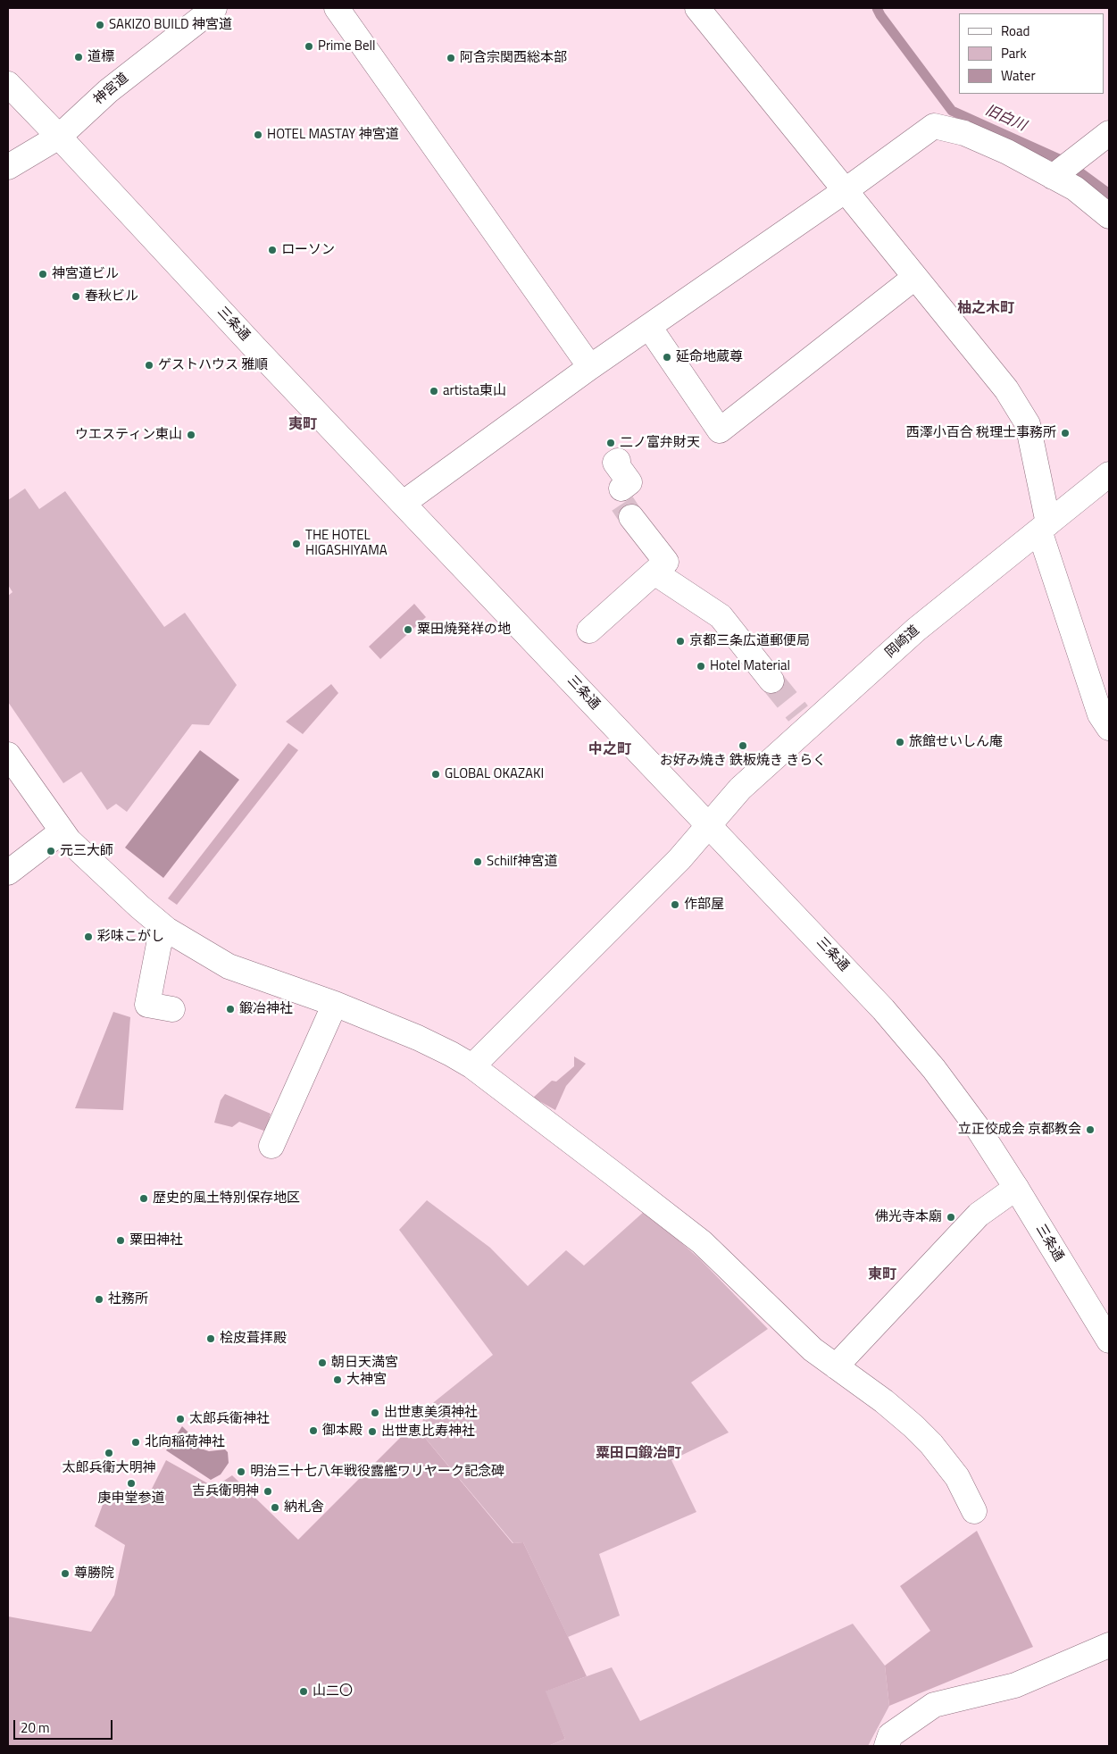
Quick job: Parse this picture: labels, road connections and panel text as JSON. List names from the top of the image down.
{
  "streets": {
    "street": ["神宮道", "三条通", "岡崎道"]
  },
  "crossings": [
    ["神宮道", "三条通"],
    ["三条通", "岡崎道"]
  ],
  "districts": [
    "柚之木町",
    "夷町",
    "中之町",
    "東町",
    "粟田口鍛冶町"
  ],
  "water": ["旧白川"],
  "places": [
    "SAKIZO BUILD 神宮道",
    "Prime Bell",
    "道標",
    "阿含宗関西総本部",
    "HOTEL MASTAY 神宮道",
    "ローソン",
    "神宮道ビル",
    "春秋ビル",
    "延命地蔵尊",
    "ゲストハウス 雅順",
    "artista東山",
    "西澤小百合 税理士事務所",
    "ウエスティン東山",
    "二ノ富弁財天",
    "THE HOTEL HIGASHIYAMA",
    "粟田焼発祥の地",
    "京都三条広道郵便局",
    "Hotel Material",
    "旅館せいしん庵",
    "お好み焼き 鉄板焼き きらく",
    "GLOBAL OKAZAKI",
    "元三大師",
    "Schilf神宮道",
    "作部屋",
    "彩味こがし",
    "鍛冶神社",
    "立正佼成会 京都教会",
    "歴史的風土特別保存地区",
    "佛光寺本廟",
    "粟田神社",
    "社務所",
    "桧皮葺拝殿",
    "朝日天満宮",
    "大神宮",
    "出世恵美須神社",
    "太郎兵衛神社",
    "御本殿",
    "出世恵比寿神社",
    "北向稲荷神社",
    "太郎兵衛大明神",
    "明治三十七八年戦役露艦ワリヤーク記念碑",
    "庚申堂参道",
    "吉兵衛明神",
    "納札舎",
    "尊勝院",
    "山二〇"
  ],
  "legend": ["Road", "Park", "Water"],
  "scale_bar": "20 m"
}
